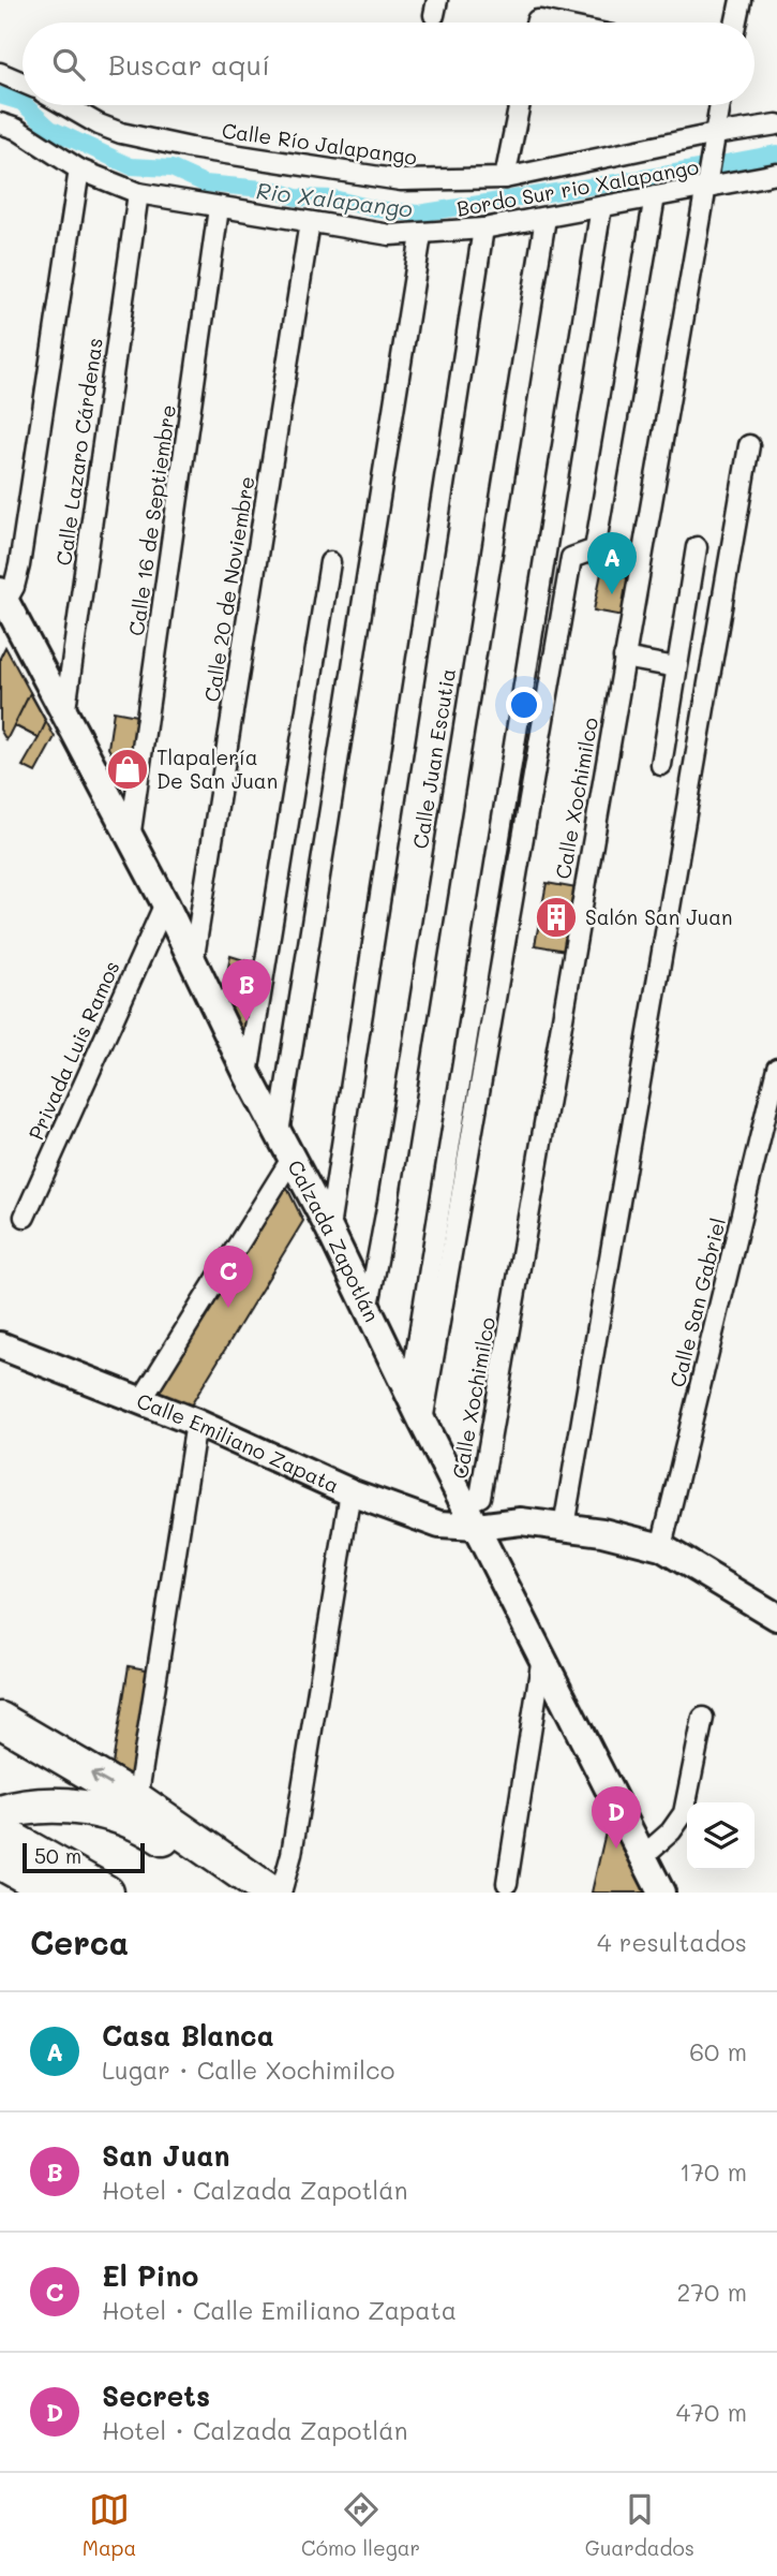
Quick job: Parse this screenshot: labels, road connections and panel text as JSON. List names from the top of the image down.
{
  "streets": {
    "street": [
      "Calle Río Jalapango",
      "Bordo Sur rio Xalapango",
      "Calle Lazaro Cárdenas",
      "Calle 16 de Septiembre",
      "Calle 20 de Noviembre",
      "Calle Juan Escutia",
      "Calle Xochimilco",
      "Privada Luis Ramos",
      "Calzada Zapotlán",
      "Calle San Gabriel",
      "Calle Emiliano Zapata"
    ]
  },
  "crossings": [
    ["Calle Río Jalapango", "Calle Xochimilco"],
    ["Bordo Sur rio Xalapango", "Calle Lazaro Cárdenas"],
    ["Bordo Sur rio Xalapango", "Calle 16 de Septiembre"],
    ["Bordo Sur rio Xalapango", "Calle 20 de Noviembre"],
    ["Bordo Sur rio Xalapango", "Calle Juan Escutia"],
    ["Bordo Sur rio Xalapango", "Calle Xochimilco"],
    ["Calle Lazaro Cárdenas", "Calzada Zapotlán"],
    ["Calle 16 de Septiembre", "Calzada Zapotlán"],
    ["Calle 20 de Noviembre", "Calzada Zapotlán"],
    ["Calle Juan Escutia", "Calzada Zapotlán"],
    ["Calle Xochimilco", "Calzada Zapotlán"],
    ["Calle Xochimilco", "Calle Emiliano Zapata"],
    ["Privada Luis Ramos", "Calzada Zapotlán"],
    ["Calzada Zapotlán", "Calle Emiliano Zapata"],
    ["Calle San Gabriel", "Calle Emiliano Zapata"]
  ],
  "water": ["Rio Xalapango"],
  "places": {
    "shop": ["Tlapalería De San Juan"],
    "building": ["Salón San Juan"]
  },
  "scale_bar": "50 m",
  "page": {
    "search": "Buscar aquí",
    "pins": [
      "A",
      "B",
      "C",
      "D"
    ],
    "scale": "50 m",
    "heading": ["Cerca", "4 resultados"],
    "list": [
      {
        "mark": "A",
        "name": "Casa Blanca",
        "note": "Lugar · Calle Xochimilco",
        "value": "60 m"
      },
      {
        "mark": "B",
        "name": "San Juan",
        "note": "Hotel · Calzada Zapotlán",
        "value": "170 m"
      },
      {
        "mark": "C",
        "name": "El Pino",
        "note": "Hotel · Calle Emiliano Zapata",
        "value": "270 m"
      },
      {
        "mark": "D",
        "name": "Secrets",
        "note": "Hotel · Calzada Zapotlán",
        "value": "470 m"
      }
    ],
    "nav": ["Mapa", "Cómo llegar", "Guardados"]
  }
}
